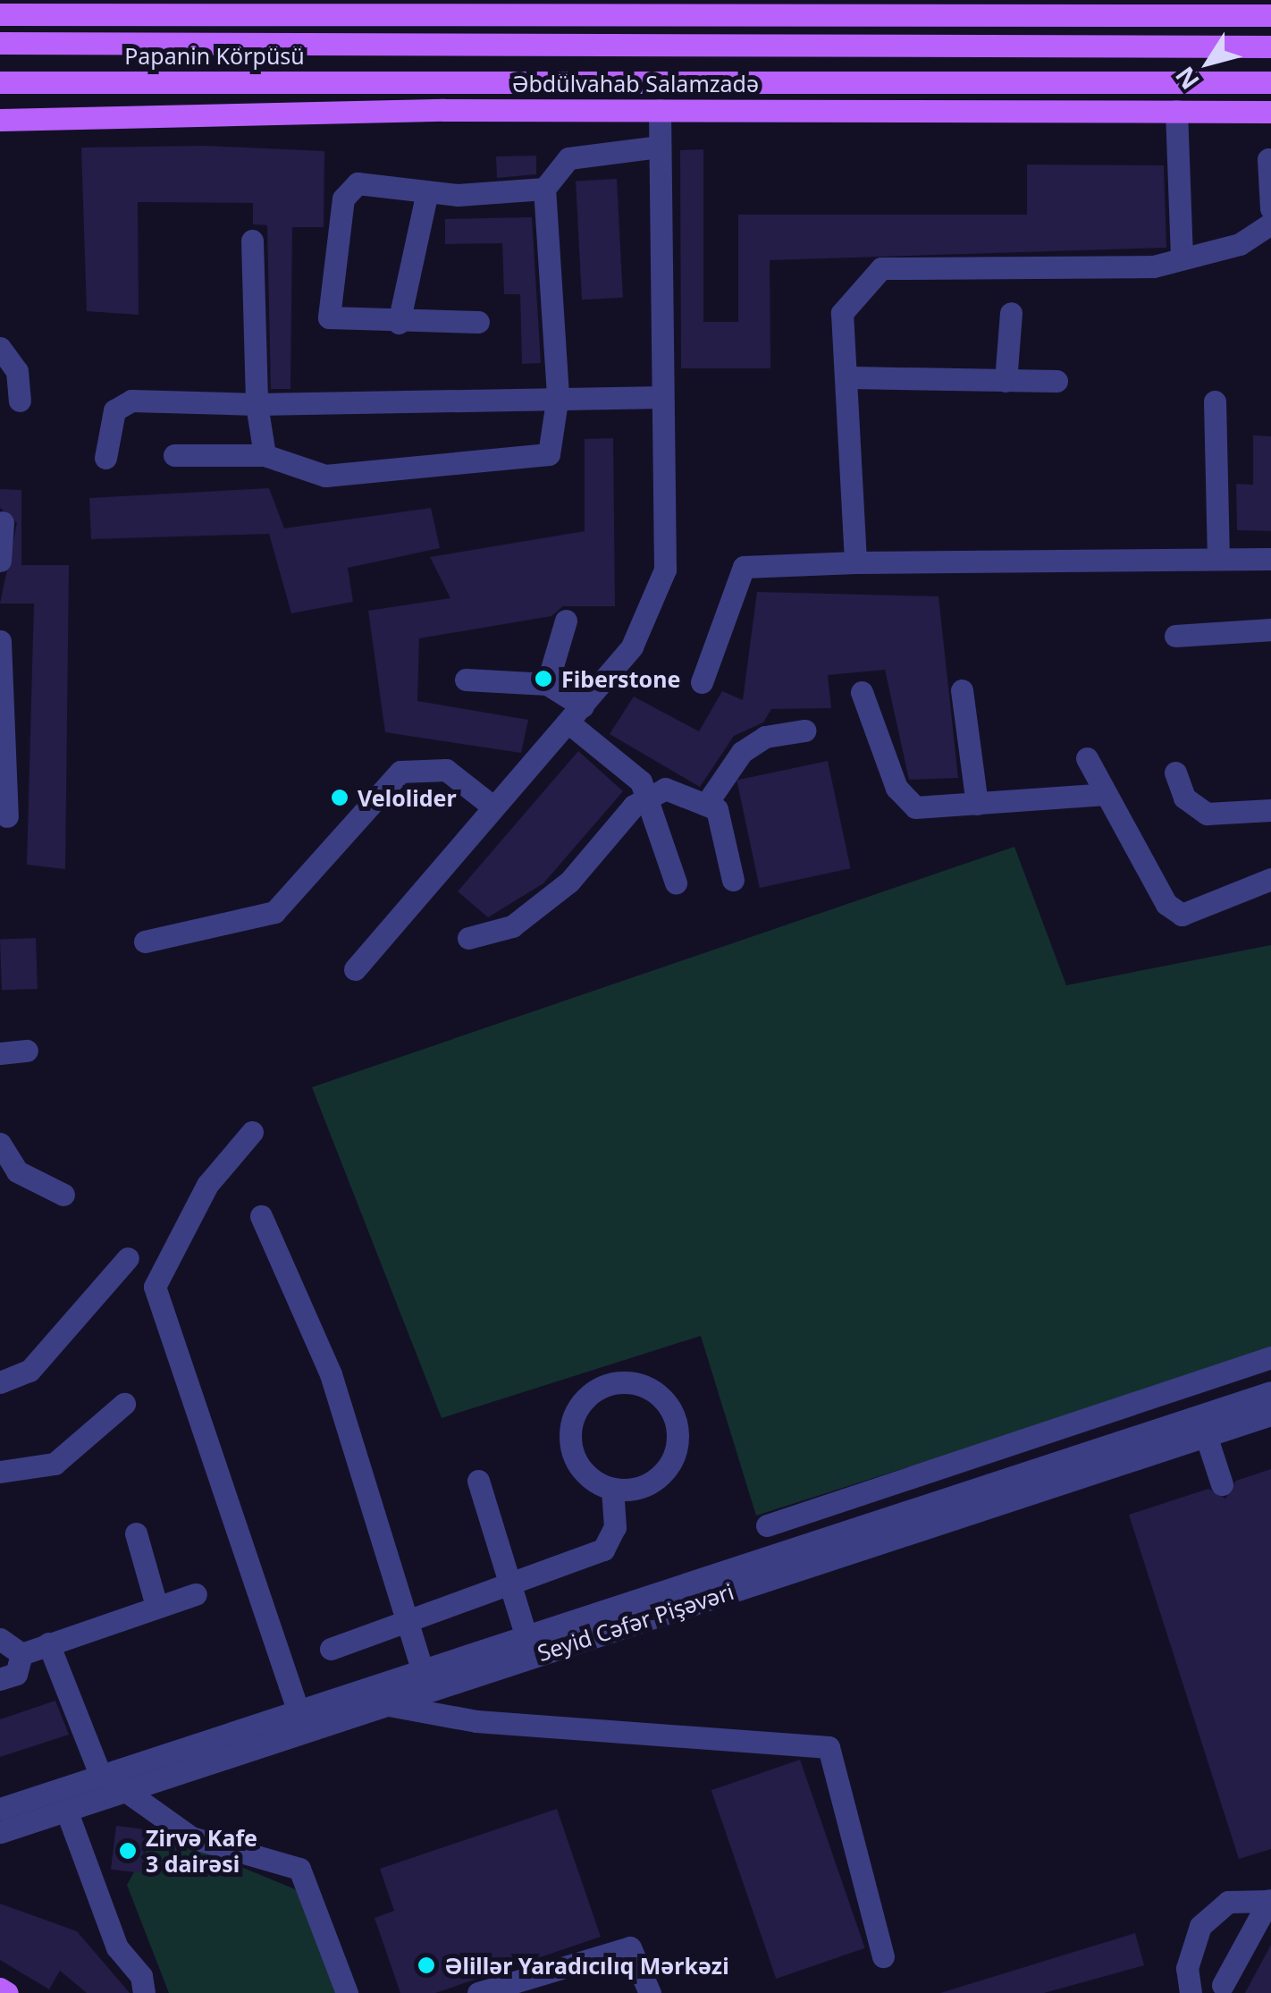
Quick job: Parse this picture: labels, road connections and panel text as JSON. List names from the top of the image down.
{
  "streets": {
    "main road": ["Papanin Körpüsü", "Əbdülvahab Salamzadə"],
    "street": ["Seyid Cəfər Pişəvəri"]
  },
  "crossings": [
    ["Papanin Körpüsü", "Əbdülvahab Salamzadə"]
  ],
  "places": [
    "Fiberstone",
    "Velolider",
    "Zirvə Kafe 3 dairəsi",
    "Əlillər Yaradıcılıq Mərkəzi"
  ],
  "north": "bottom left"
}
